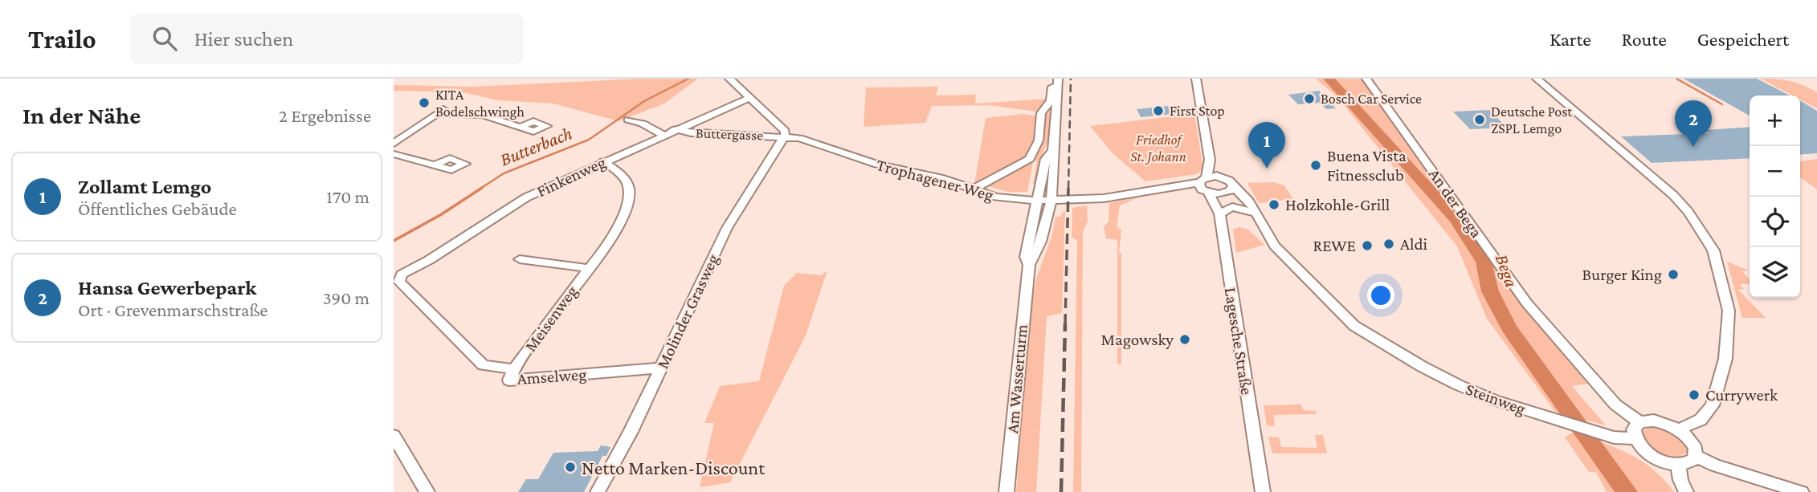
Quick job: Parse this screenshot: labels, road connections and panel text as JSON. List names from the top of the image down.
{
  "streets": {
    "street": [
      "Buttergasse",
      "Finkenweg",
      "Trophagener Weg",
      "An der Bega",
      "Molinder Grasweg",
      "Meisenweg",
      "Lagesche Straße",
      "Amselweg",
      "Am Wasserturm",
      "Steinweg"
    ]
  },
  "crossings": [
    ["Buttergasse", "Finkenweg"],
    ["Buttergasse", "Trophagener Weg"],
    ["Buttergasse", "Molinder Grasweg"],
    ["Finkenweg", "Meisenweg"],
    ["Finkenweg", "Amselweg"],
    ["Trophagener Weg", "Molinder Grasweg"],
    ["Trophagener Weg", "Lagesche Straße"],
    ["Trophagener Weg", "Am Wasserturm"],
    ["Molinder Grasweg", "Amselweg"],
    ["Meisenweg", "Amselweg"],
    ["Lagesche Straße", "Steinweg"]
  ],
  "water": ["Butterbach", "Bega"],
  "parks": ["Friedhof St. Johann"],
  "places": [
    "Bosch Car Service",
    "KITA Bodelschwingh",
    "First Stop",
    "Deutsche Post ZSPL Lemgo",
    "Buena Vista Fitnessclub",
    "Holzkohle-Grill",
    "Aldi",
    "REWE",
    "Burger King",
    "Magowsky",
    "Currywerk",
    "Netto Marken-Discount"
  ],
  "page": {
    "header": "Trailo",
    "search": "Hier suchen",
    "nav": ["Karte", "Route", "Gespeichert"],
    "heading": ["In der Nähe", "2 Ergebnisse"],
    "map_buttons": ["+", "−"],
    "pins": ["2", "1"],
    "list": [
      {
        "mark": "1",
        "name": "Zollamt Lemgo",
        "note": "Öffentliches Gebäude",
        "value": "170 m"
      },
      {
        "mark": "2",
        "name": "Hansa Gewerbepark",
        "note": "Ort · Grevenmarschstraße",
        "value": "390 m"
      }
    ]
  }
}
